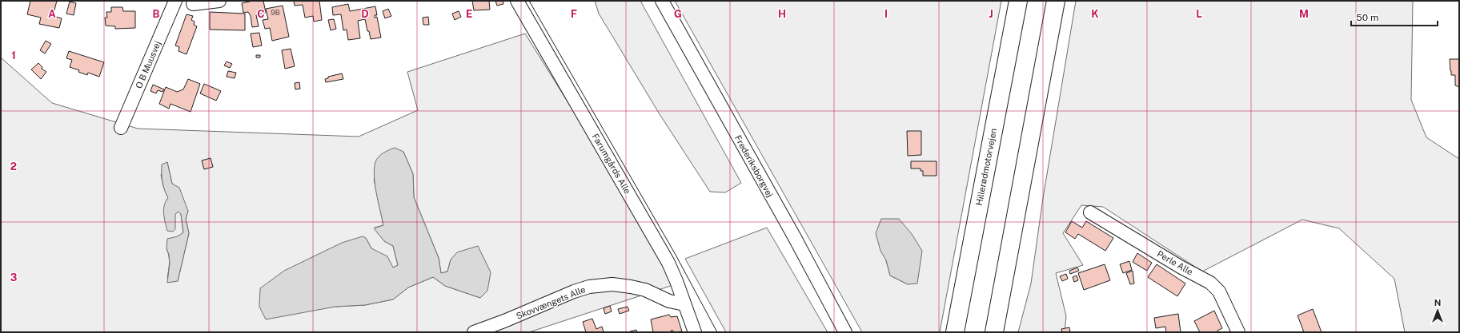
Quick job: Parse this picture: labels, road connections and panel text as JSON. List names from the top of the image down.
{
  "streets": {
    "highway": ["Hillerødmotorvejen"],
    "street": [
      "O B Muusvej",
      "Farumgårds Alle",
      "Frederiksborgvej",
      "Perle Alle",
      "Skovvængets Alle"
    ]
  },
  "crossings": [
    ["Farumgårds Alle", "Skovvængets Alle"]
  ],
  "house_numbers": ["9B"],
  "scale_bar": "50 m",
  "north": "top",
  "grid": {
    "columns": [
      "A",
      "B",
      "C",
      "D",
      "E",
      "F",
      "G",
      "H",
      "I",
      "J",
      "K",
      "L",
      "M"
    ],
    "rows": ["1", "2", "3"]
  }
}
